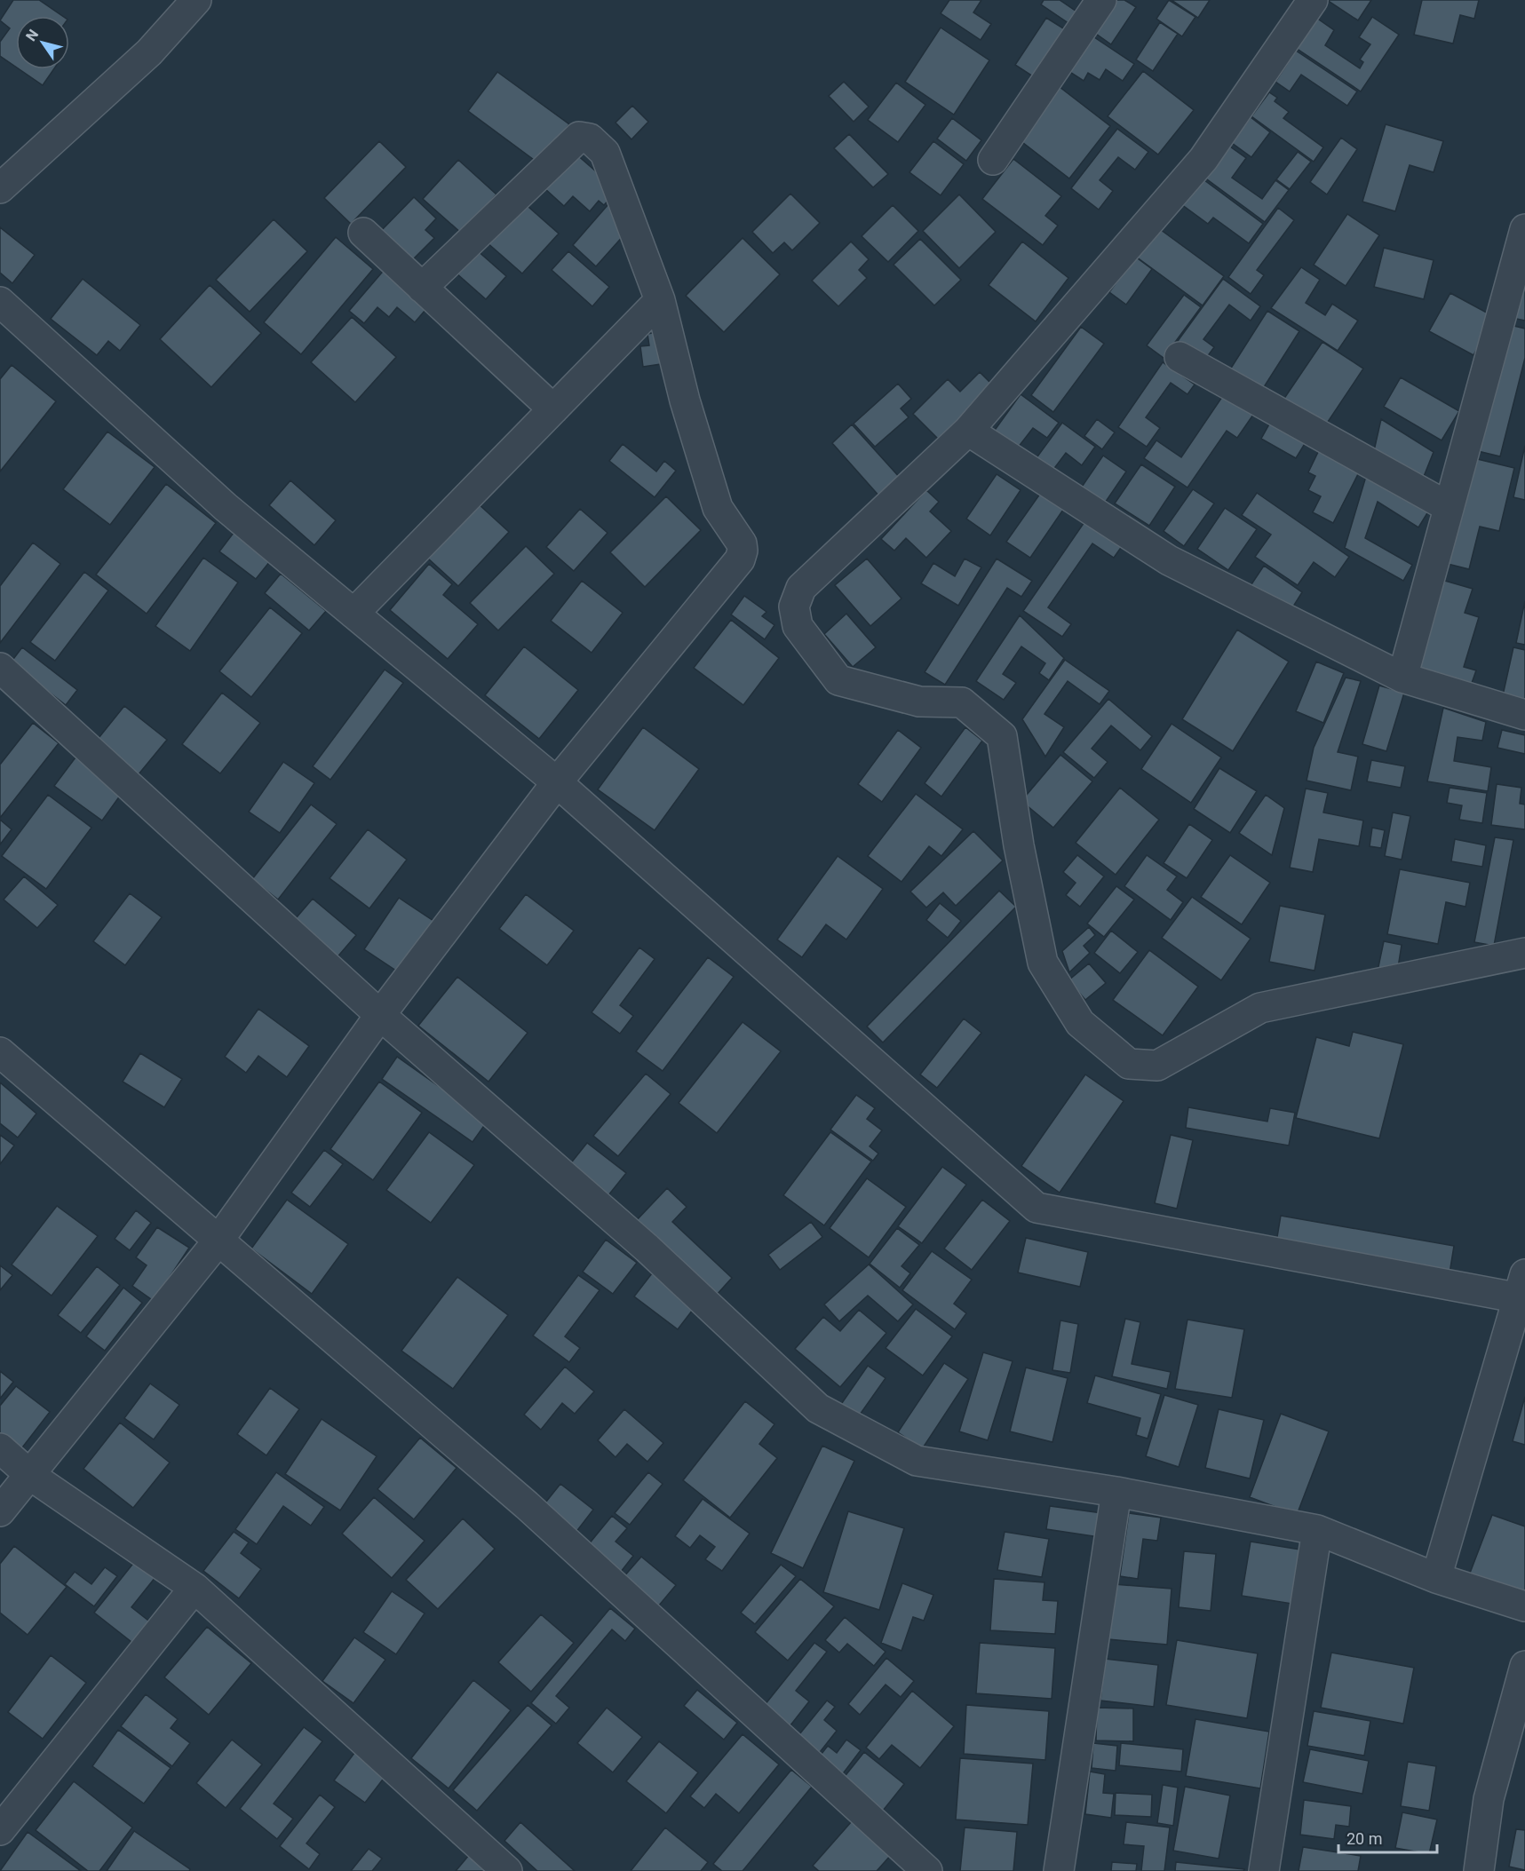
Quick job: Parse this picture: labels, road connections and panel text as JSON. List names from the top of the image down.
{
  "scale_bar": "20 m",
  "north": "top left"
}
